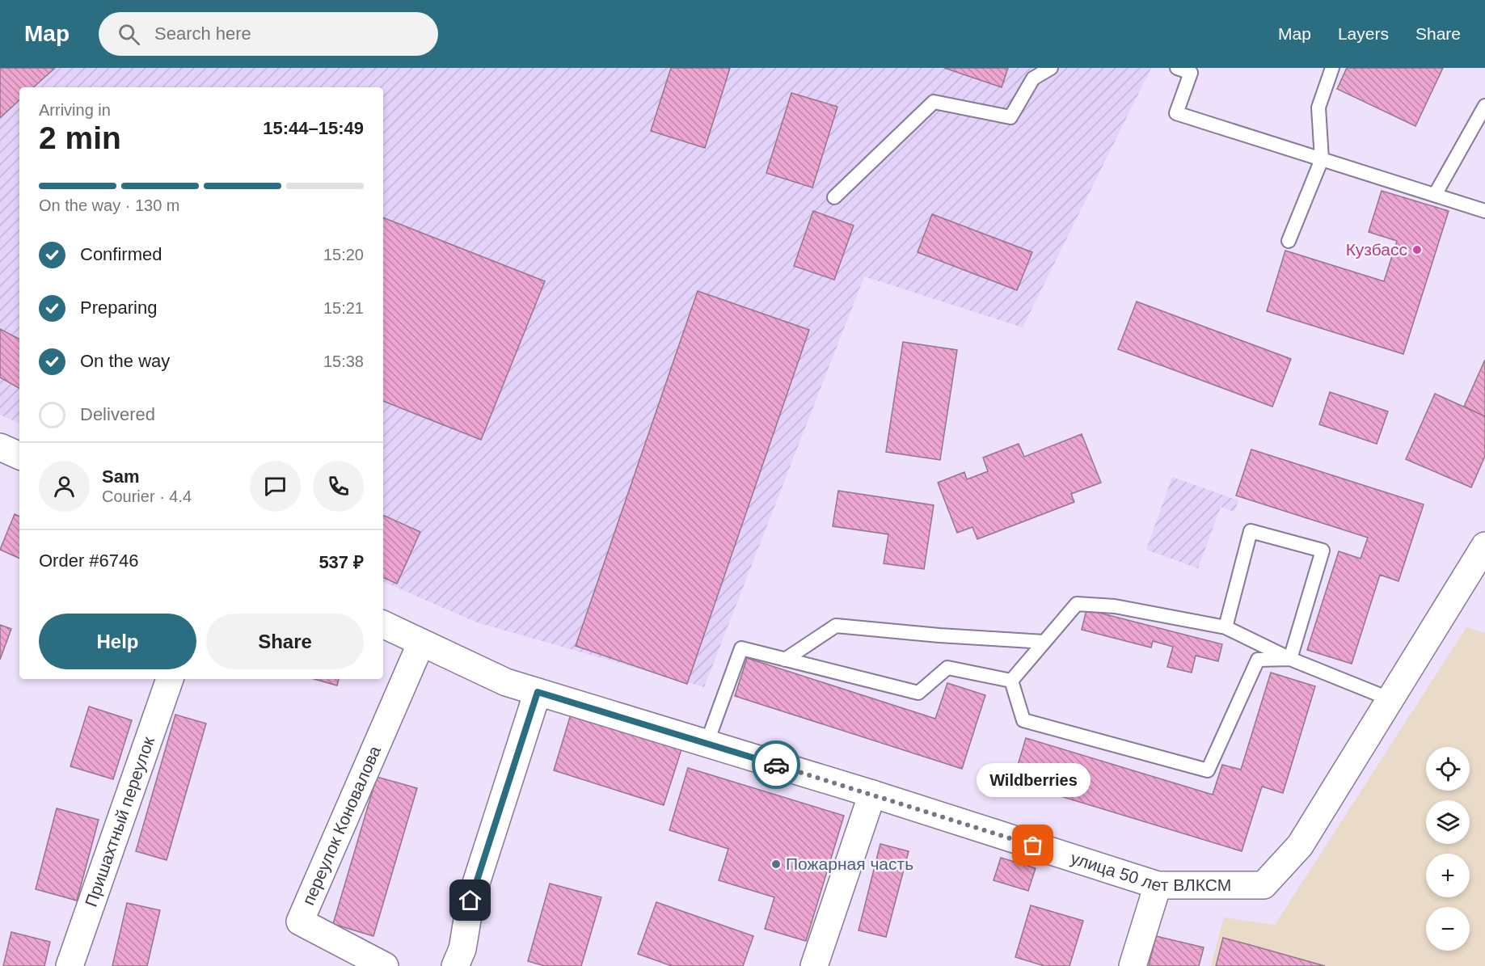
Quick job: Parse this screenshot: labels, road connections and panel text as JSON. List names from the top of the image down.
{
  "streets": {
    "street": ["Пришахтный переулок", "переулок Коновалова", "улица 50 лет ВЛКСМ"]
  },
  "crossings": [
    ["переулок Коновалова", "улица 50 лет ВЛКСМ"]
  ],
  "places": ["Кузбасс", "Wildberries", "Пожарная часть"],
  "page": {
    "header": "Map",
    "search": "Search here",
    "nav": ["Map", "Layers", "Share"],
    "heading": ["2 min", "Arriving in", "15:44–15:49"],
    "panel": [
      "Sam",
      "Courier · 4.4",
      "Order #6746",
      "537 ₽"
    ],
    "bar": "On the way · 130 m",
    "list": [
      ["Confirmed", "15:20"],
      ["Preparing", "15:21"],
      ["On the way", "15:38"],
      "Delivered"
    ],
    "buttons": ["Help", "Share"],
    "map_buttons": ["+", "−"],
    "bubble": "Wildberries"
  }
}
